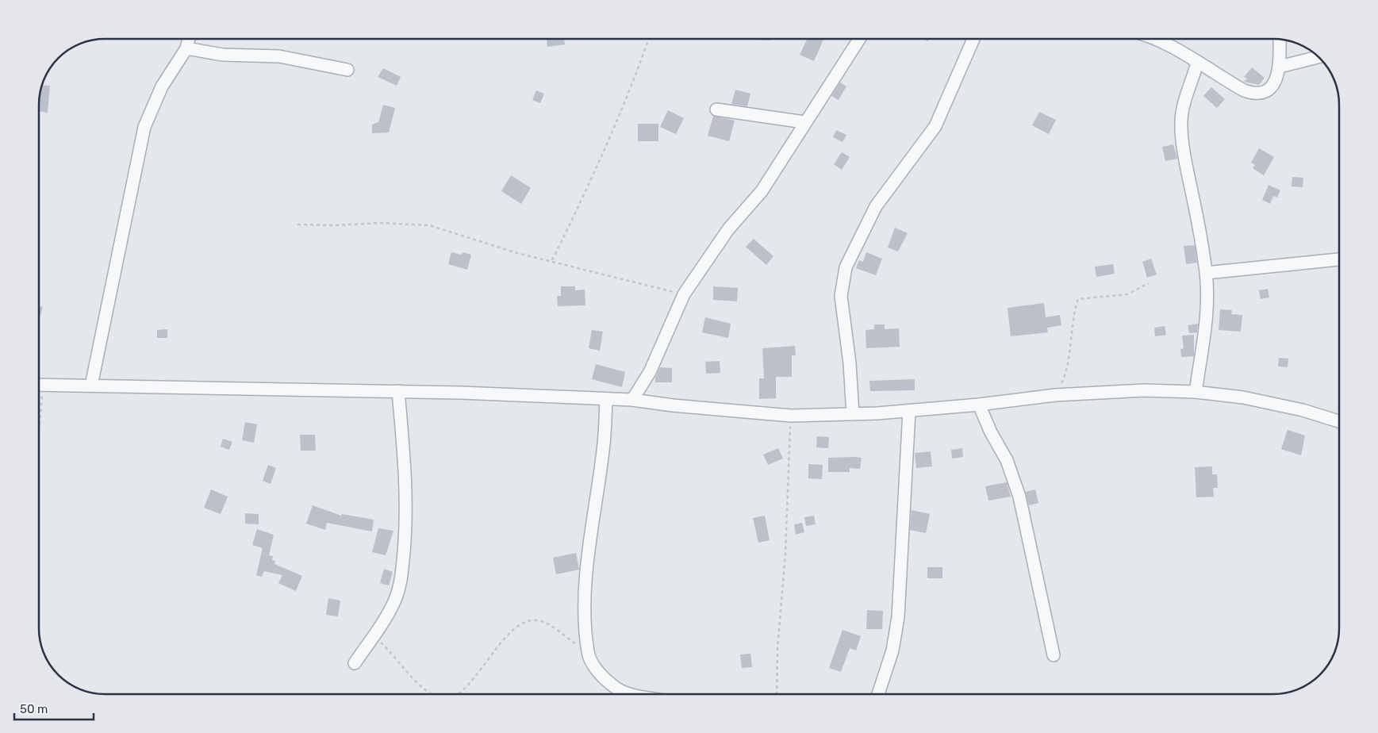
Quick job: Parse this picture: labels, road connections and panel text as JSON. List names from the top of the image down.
{
  "scale_bar": "50 m"
}
